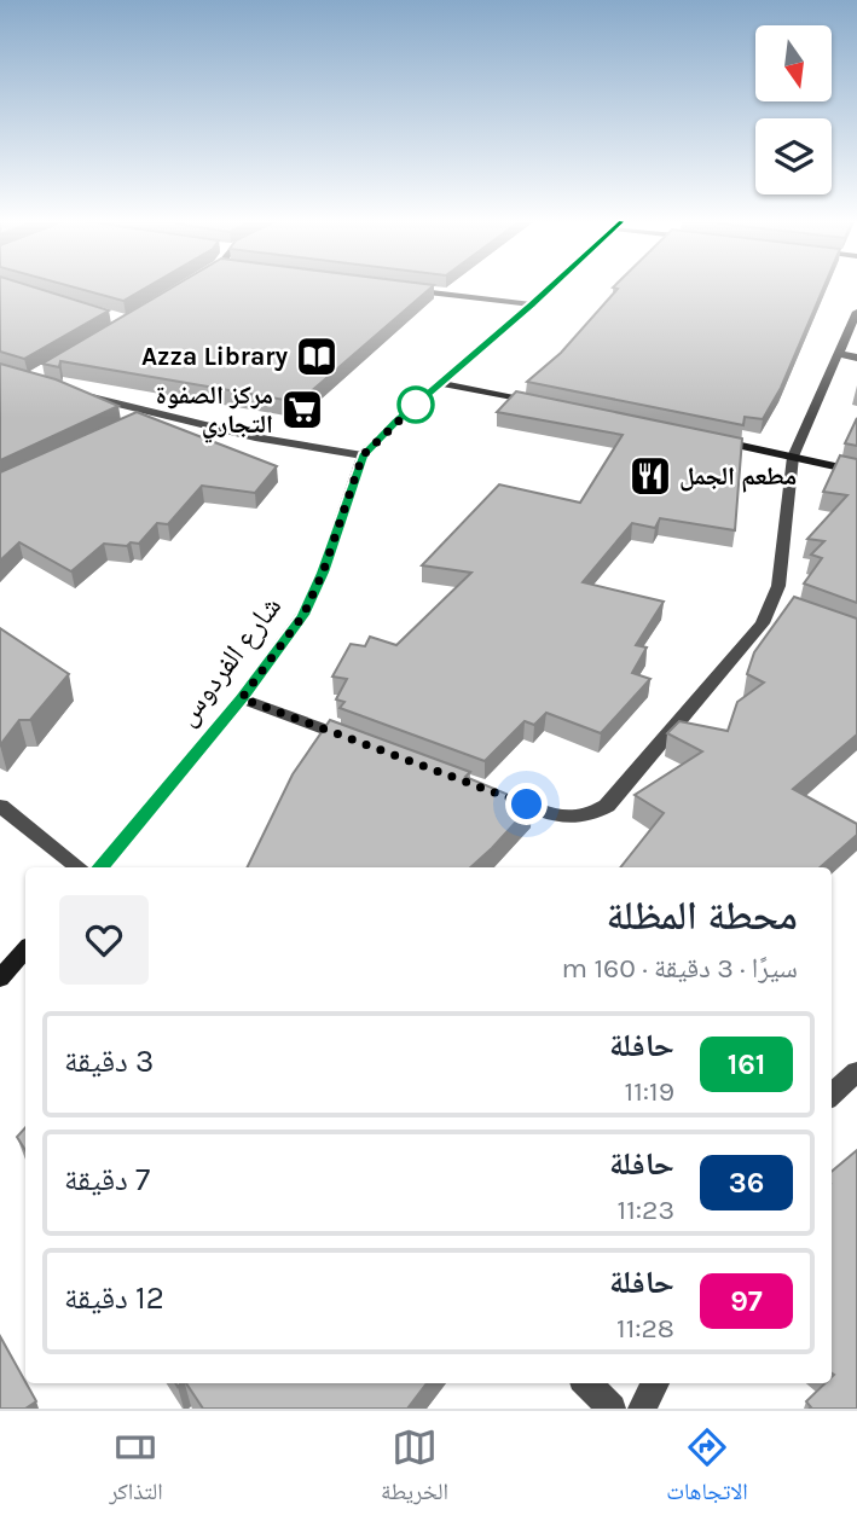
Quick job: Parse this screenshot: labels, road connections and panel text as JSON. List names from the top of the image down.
{
  "streets": {
    "street": ["شارع الفردوس"]
  },
  "places": {
    "library": ["Azza Library"],
    "supermarket": ["مركز الصفوة التجاري"],
    "restaurant": ["مطعم الجمل"]
  },
  "lines": ["bus line 161"],
  "north": "bottom",
  "page": {
    "heading": ["محطة المظلة", "سيرًا · 3 دقيقة · 160 m"],
    "list": [
      {
        "mark": "161",
        "name": "حافلة",
        "note": "11:19",
        "value": "3 دقيقة"
      },
      {
        "mark": "36",
        "name": "حافلة",
        "note": "11:23",
        "value": "7 دقيقة"
      },
      {
        "mark": "97",
        "name": "حافلة",
        "note": "11:28",
        "value": "12 دقيقة"
      }
    ],
    "tabs": ["الاتجاهات", "الخريطة", "التذاكر"]
  }
}
